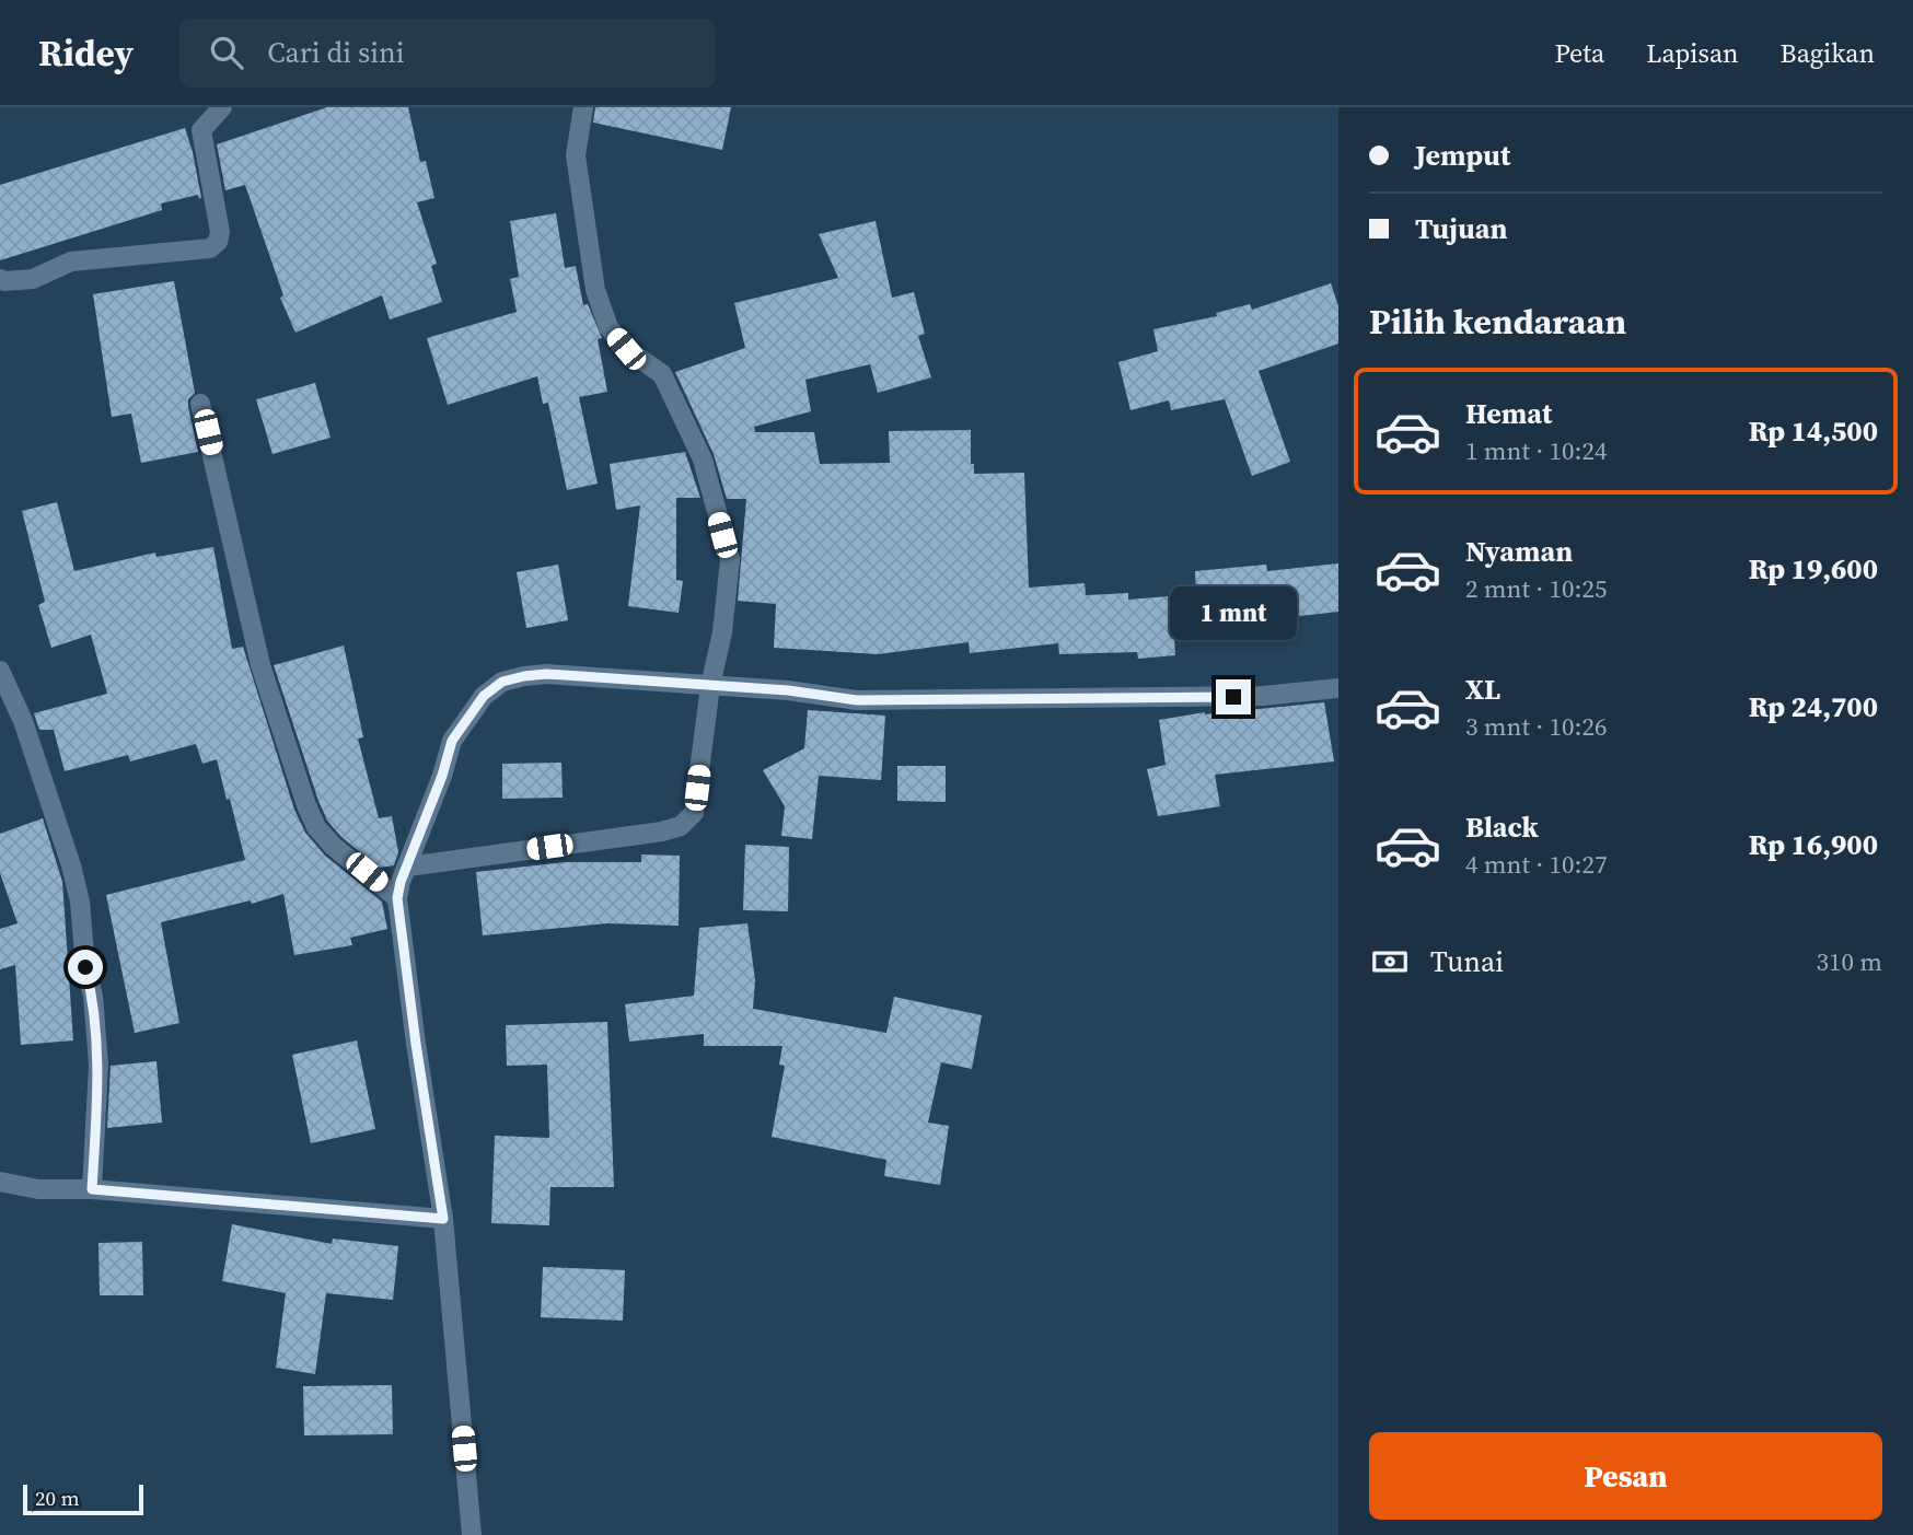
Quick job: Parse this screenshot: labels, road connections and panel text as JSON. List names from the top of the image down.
{
  "scale_bar": "20 m",
  "page": {
    "header": "Ridey",
    "search": "Cari di sini",
    "nav": ["Peta", "Lapisan", "Bagikan"],
    "banner": ["Jemput", "Tujuan"],
    "heading": "Pilih kendaraan",
    "list": [
      {
        "name": "Hemat",
        "note": "1 mnt · 10:24",
        "value": "Rp 14,500"
      },
      {
        "name": "Nyaman",
        "note": "2 mnt · 10:25",
        "value": "Rp 19,600"
      },
      {
        "name": "XL",
        "note": "3 mnt · 10:26",
        "value": "Rp 24,700"
      },
      {
        "name": "Black",
        "note": "4 mnt · 10:27",
        "value": "Rp 16,900"
      }
    ],
    "bubble": "1 mnt",
    "pay": ["Tunai", "310 m"],
    "buttons": "Pesan",
    "scale": "20 m"
  }
}
